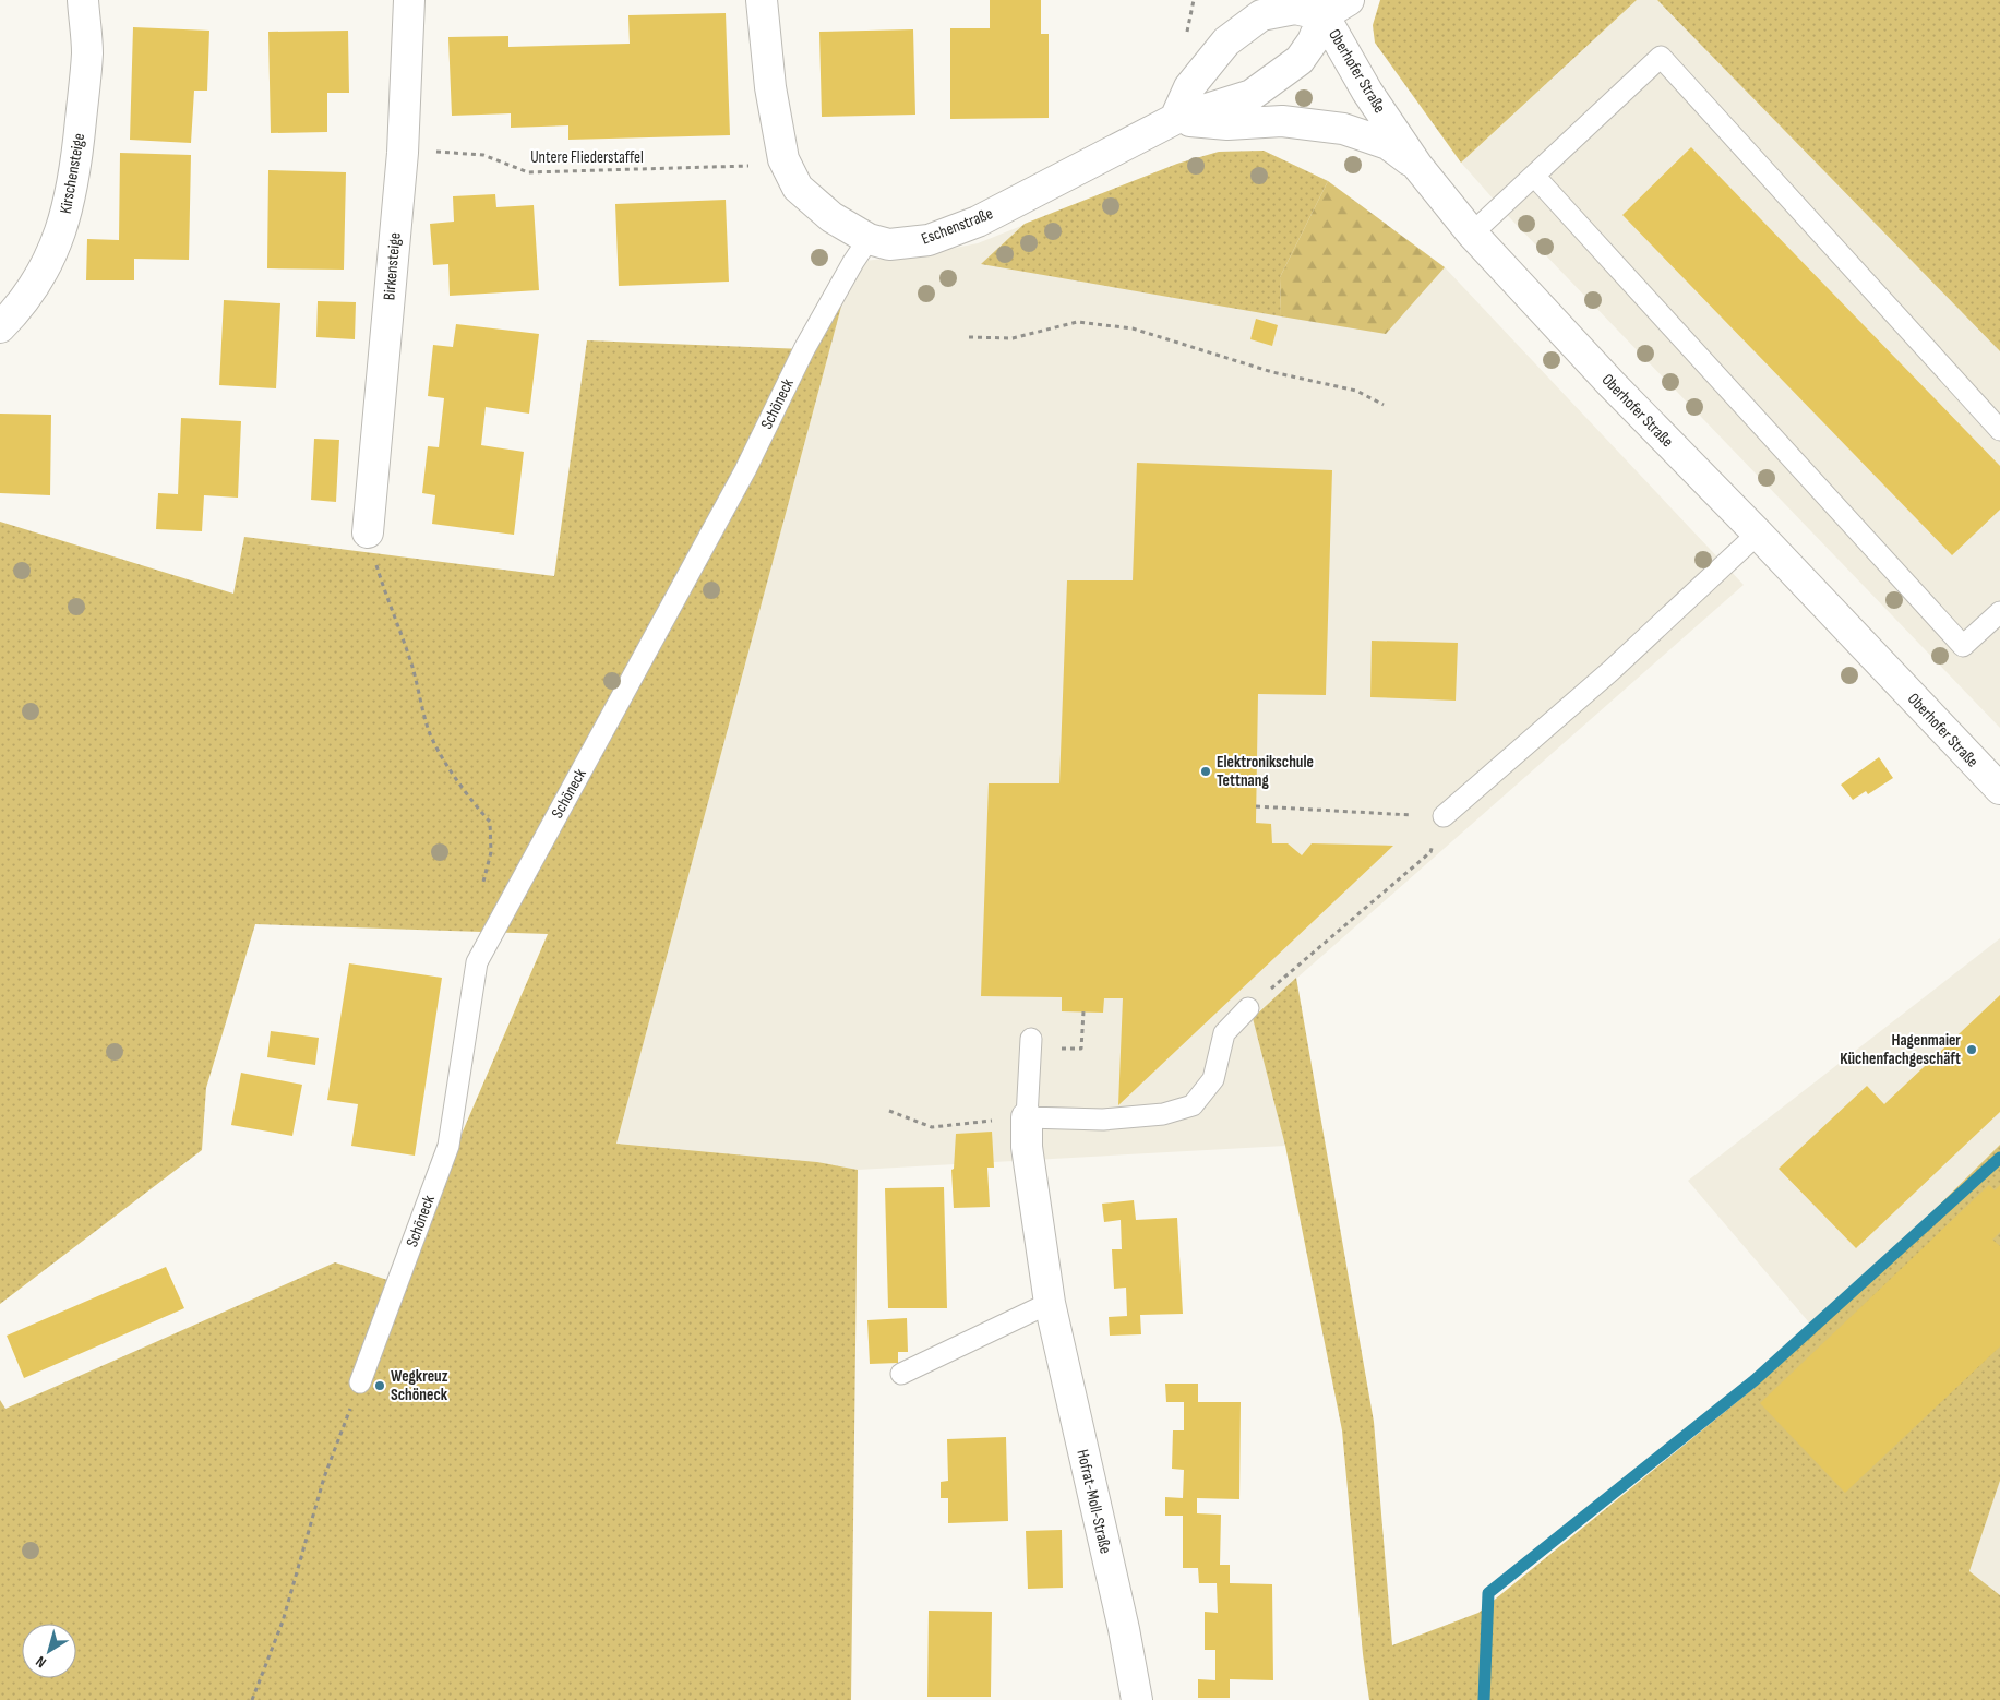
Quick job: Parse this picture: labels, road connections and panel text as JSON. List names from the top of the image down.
{
  "streets": {
    "street": [
      "Oberhofer Straße",
      "Kirschensteige",
      "Eschenstraße",
      "Birkensteige",
      "Hofrat-Moll-Straße"
    ],
    "lane": ["Schöneck"],
    "path": ["Untere Fliederstaffel"]
  },
  "crossings": [
    ["Oberhofer Straße", "Eschenstraße"],
    ["Eschenstraße", "Schöneck"]
  ],
  "places": ["Elektronikschule Tettnang", "Hagenmaier Küchenfachgeschäft", "Wegkreuz Schöneck"],
  "north": "bottom left"
}
